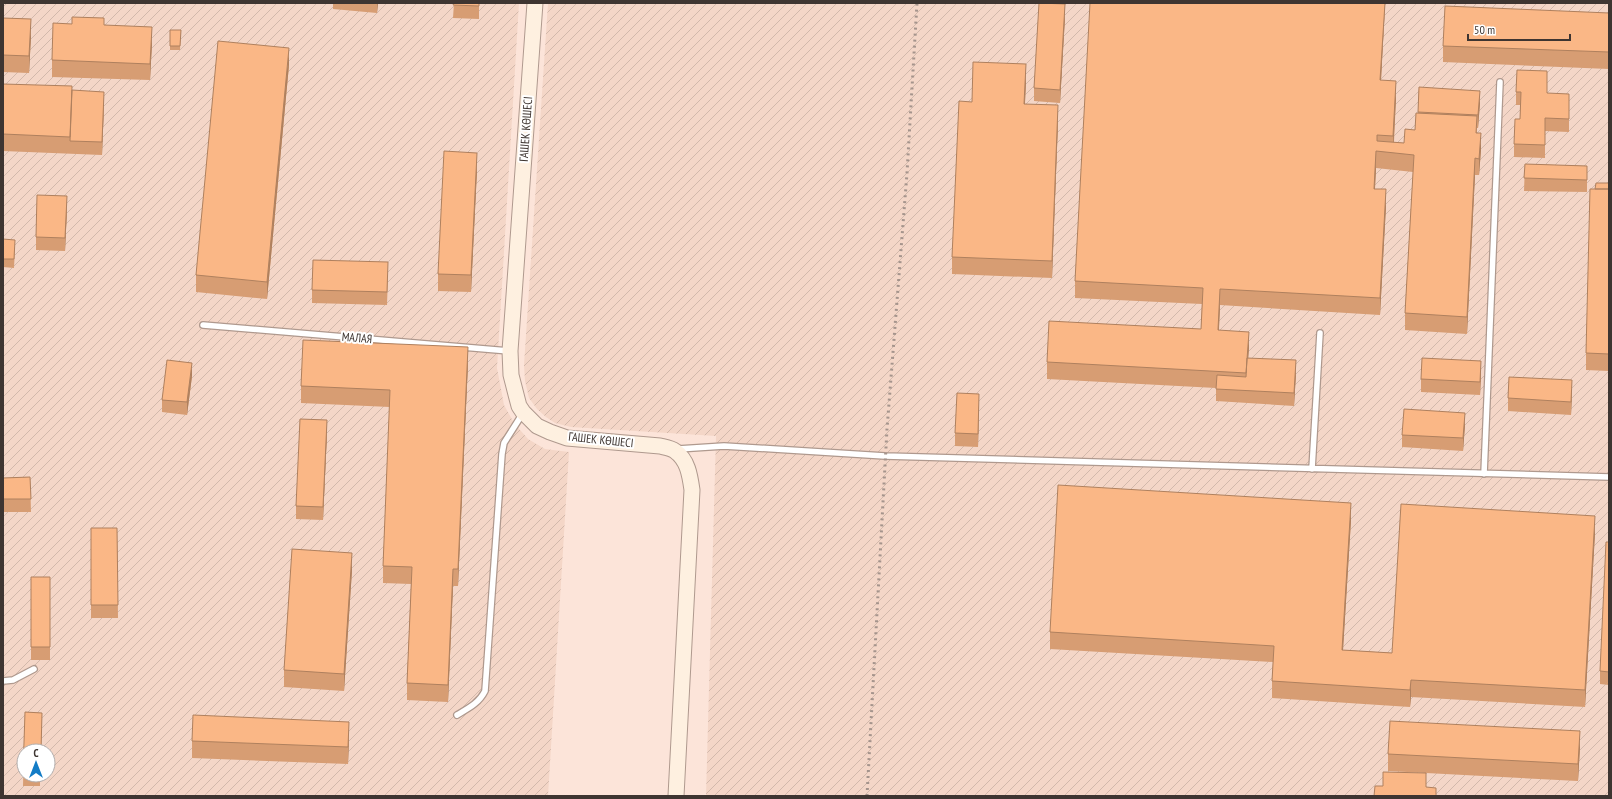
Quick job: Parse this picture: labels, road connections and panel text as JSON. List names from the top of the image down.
{
  "streets": {
    "street": ["ГАШЕК КӨШЕСІ"],
    "lane": ["МАЛАЯ"]
  },
  "crossings": [
    ["ГАШЕК КӨШЕСІ", "МАЛАЯ"]
  ],
  "scale_bar": "50 m",
  "north": "top"
}
